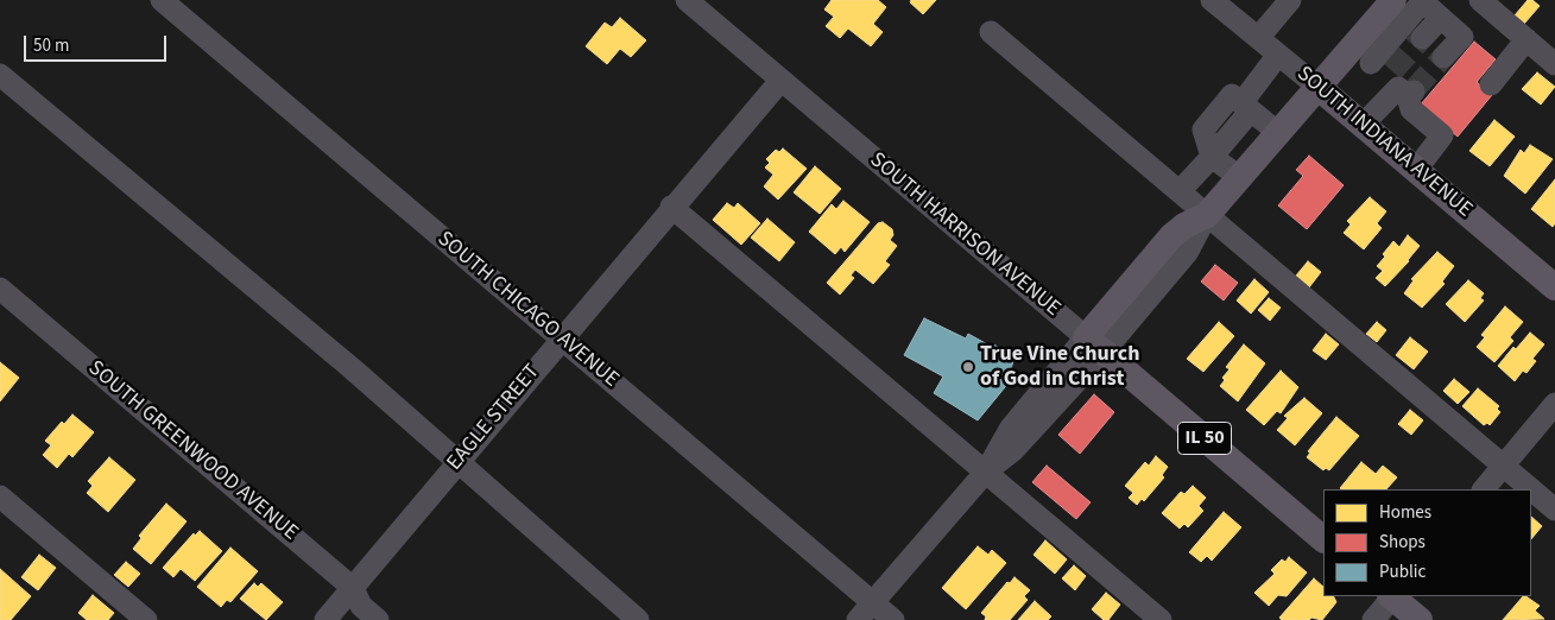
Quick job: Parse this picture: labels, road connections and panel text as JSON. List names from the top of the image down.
{
  "streets": {
    "main road": ["SOUTH INDIANA AVENUE", "SOUTH HARRISON AVENUE", "IL 50"],
    "street": ["SOUTH CHICAGO AVENUE", "EAGLE STREET", "SOUTH GREENWOOD AVENUE"]
  },
  "crossings": [
    ["SOUTH HARRISON AVENUE", "EAGLE STREET"],
    ["SOUTH CHICAGO AVENUE", "EAGLE STREET"],
    ["EAGLE STREET", "SOUTH GREENWOOD AVENUE"]
  ],
  "places": ["True Vine Church of God in Christ"],
  "legend": ["Homes", "Shops", "Public"],
  "scale_bar": "50 m"
}
